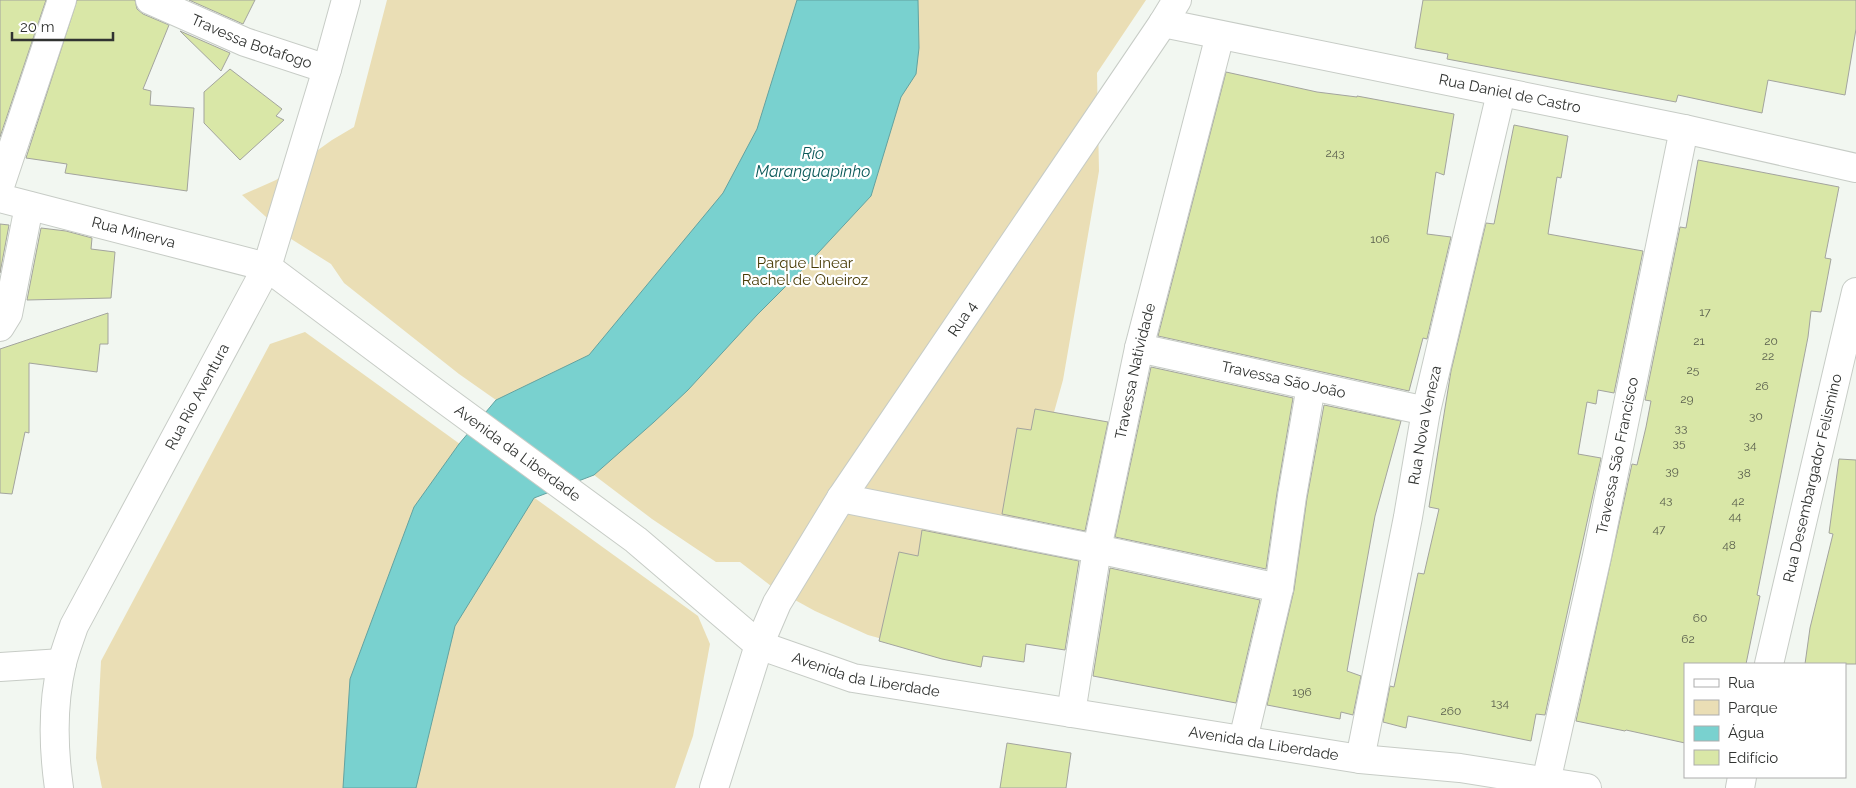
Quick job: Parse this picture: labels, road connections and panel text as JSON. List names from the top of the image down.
{
  "streets": {
    "street": [
      "Travessa Botafogo",
      "Rua Daniel de Castro",
      "Rua Minerva",
      "Rua 4",
      "Travessa Natividade",
      "Travessa São João",
      "Rua Rio Aventura",
      "Rua Nova Veneza",
      "Avenida da Liberdade",
      "Travessa São Francisco",
      "Rua Desembargador Felismino"
    ]
  },
  "crossings": [
    ["Travessa Botafogo", "Rua Rio Aventura"],
    ["Rua Daniel de Castro", "Rua 4"],
    ["Rua Daniel de Castro", "Travessa Natividade"],
    ["Rua Daniel de Castro", "Rua Nova Veneza"],
    ["Rua Daniel de Castro", "Travessa São Francisco"],
    ["Rua Minerva", "Rua Rio Aventura"],
    ["Rua Minerva", "Avenida da Liberdade"],
    ["Rua 4", "Avenida da Liberdade"],
    ["Travessa Natividade", "Travessa São João"],
    ["Travessa Natividade", "Avenida da Liberdade"],
    ["Travessa São João", "Rua Nova Veneza"],
    ["Rua Rio Aventura", "Avenida da Liberdade"],
    ["Rua Nova Veneza", "Avenida da Liberdade"],
    ["Avenida da Liberdade", "Travessa São Francisco"]
  ],
  "water": ["Rio Maranguapinho"],
  "parks": ["Parque Linear Rachel de Queiroz"],
  "house_numbers": [
    "243",
    "106",
    "17",
    "21",
    "20",
    "22",
    "25",
    "26",
    "29",
    "30",
    "33",
    "35",
    "34",
    "39",
    "38",
    "43",
    "42",
    "44",
    "47",
    "48",
    "60",
    "62",
    "196",
    "134",
    "260"
  ],
  "legend": [
    "Rua",
    "Parque",
    "Água",
    "Edifício"
  ],
  "scale_bar": "20 m"
}
